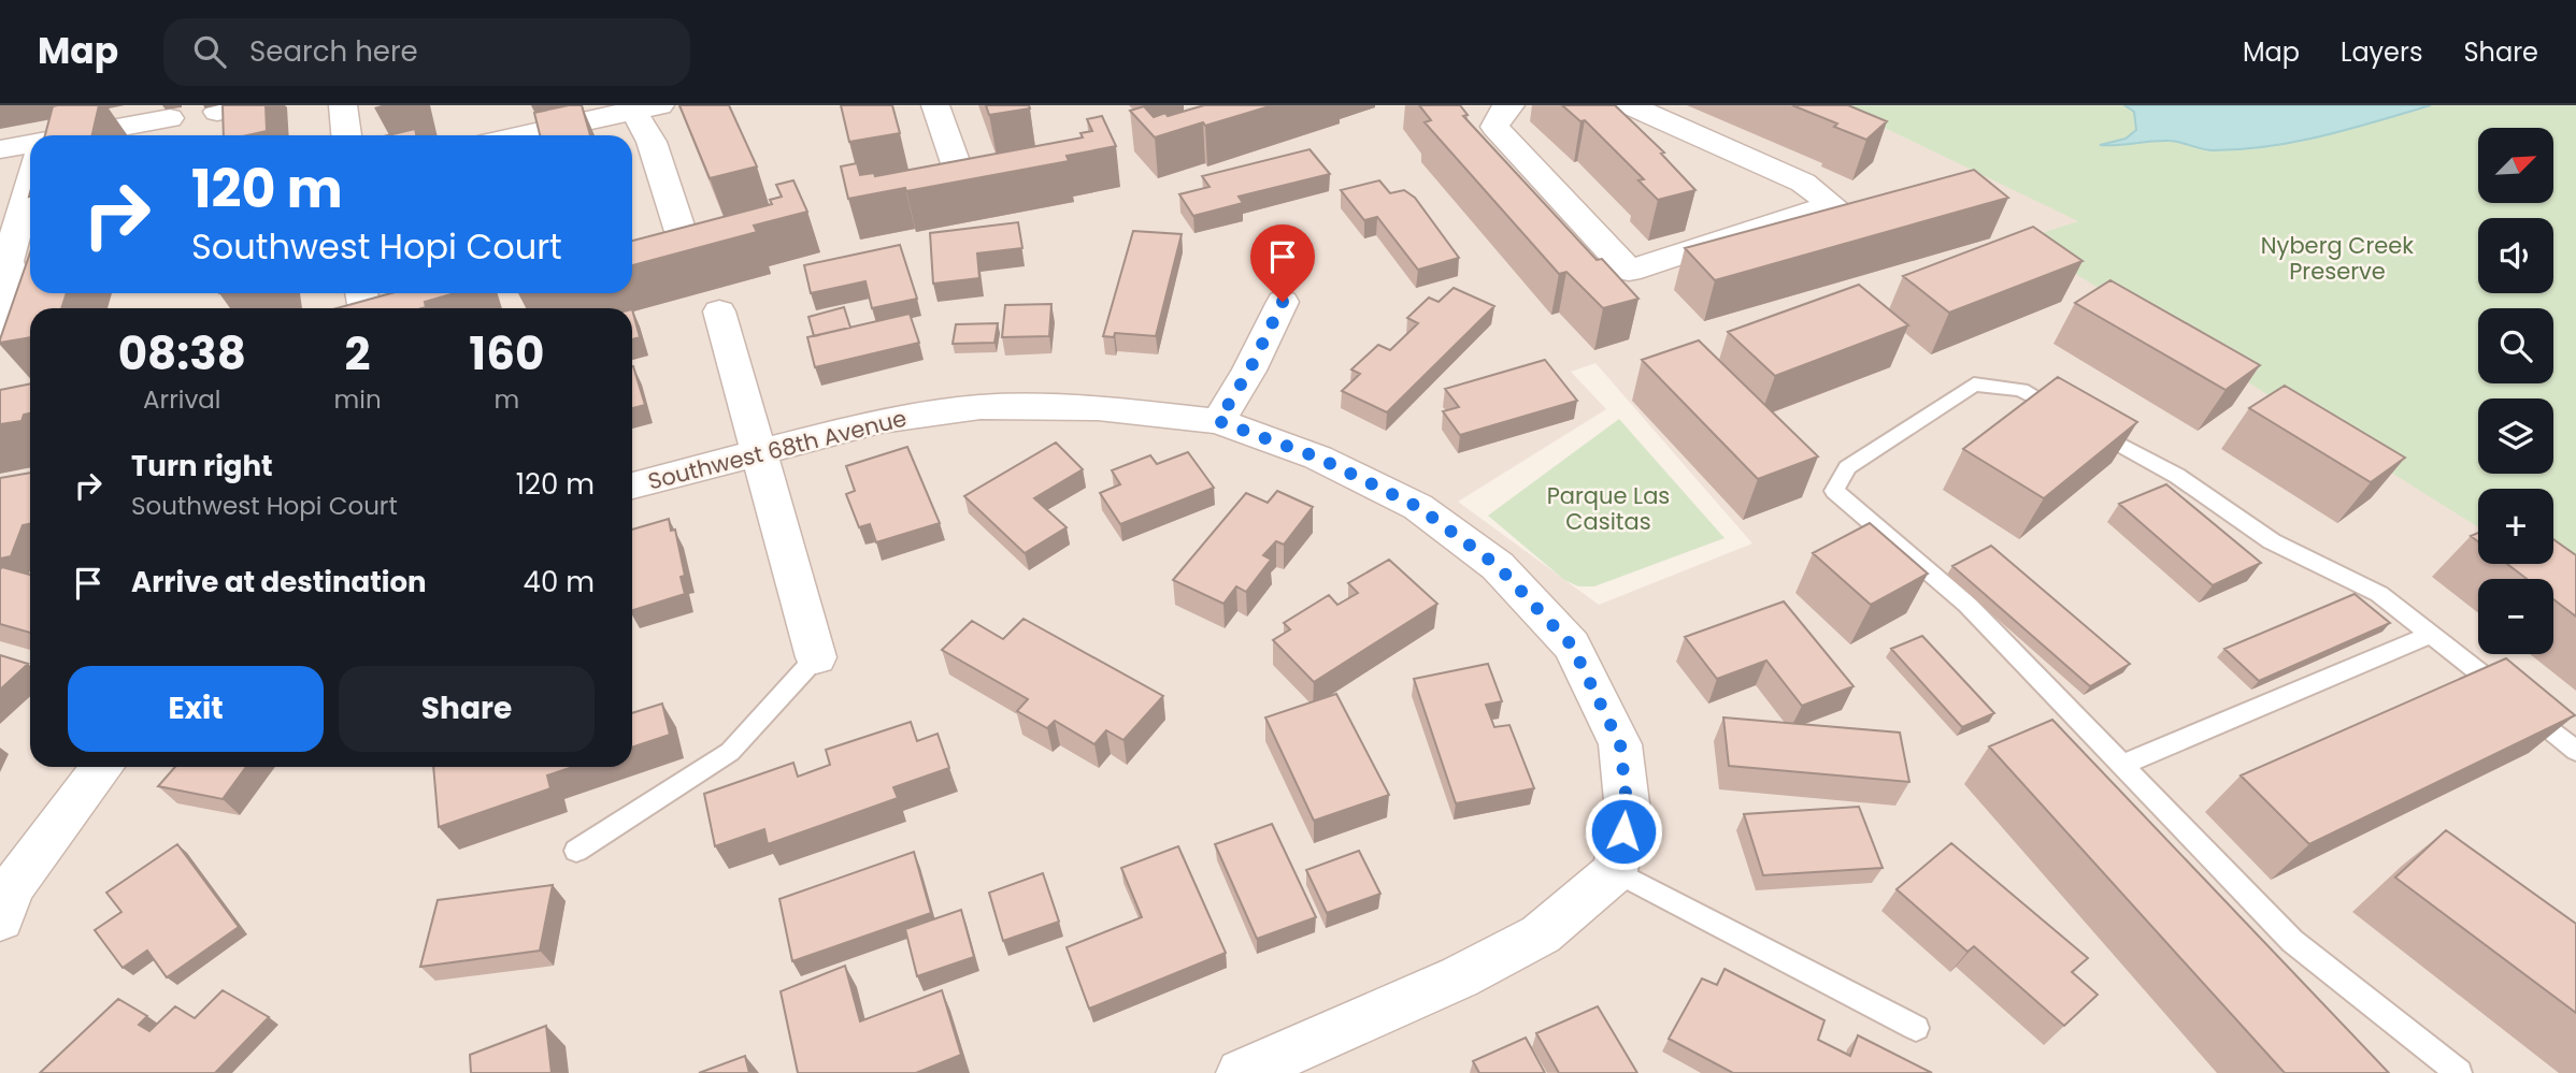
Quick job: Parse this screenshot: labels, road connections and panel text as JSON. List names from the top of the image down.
{
  "streets": {
    "street": ["Southwest 68th Avenue"]
  },
  "parks": ["Nyberg Creek Preserve", "Parque Las Casitas"],
  "north": "top right",
  "page": {
    "header": "Map",
    "search": "Search here",
    "nav": ["Map", "Layers", "Share"],
    "map_buttons": ["+", "−"],
    "turn": ["120 m", "Southwest Hopi Court"],
    "eta": [
      "08:38",
      "Arrival",
      "2",
      "min",
      "160",
      "m"
    ],
    "list": [
      {
        "name": "Turn right",
        "note": "Southwest Hopi Court",
        "value": "120 m"
      },
      {
        "name": "Arrive at destination",
        "value": "40 m"
      }
    ],
    "buttons": ["Exit", "Share"]
  }
}
